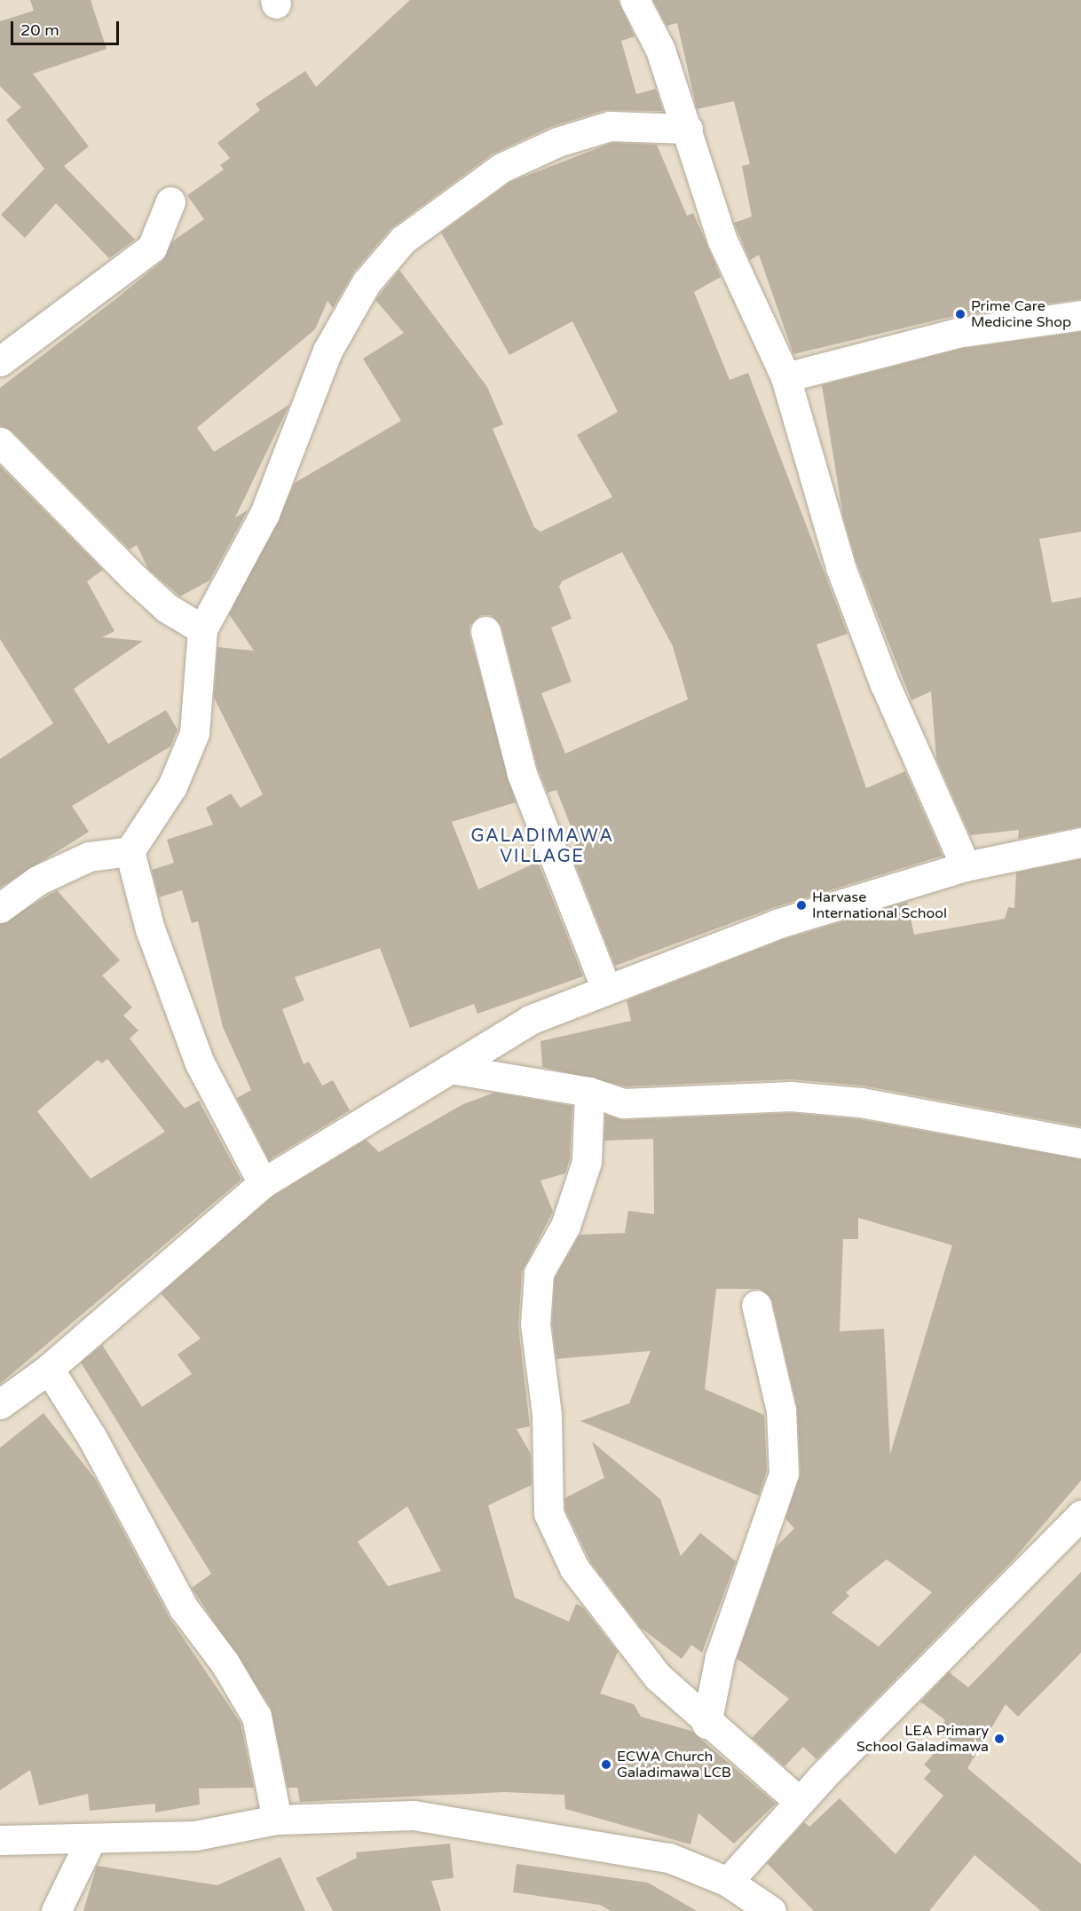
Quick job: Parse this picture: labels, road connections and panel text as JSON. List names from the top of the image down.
{
  "districts": ["GALADIMAWA VILLAGE"],
  "places": [
    "Prime Care Medicine Shop",
    "Harvase International School",
    "LEA Primary School Galadimawa",
    "ECWA Church Galadimawa LCB"
  ],
  "scale_bar": "20 m"
}
